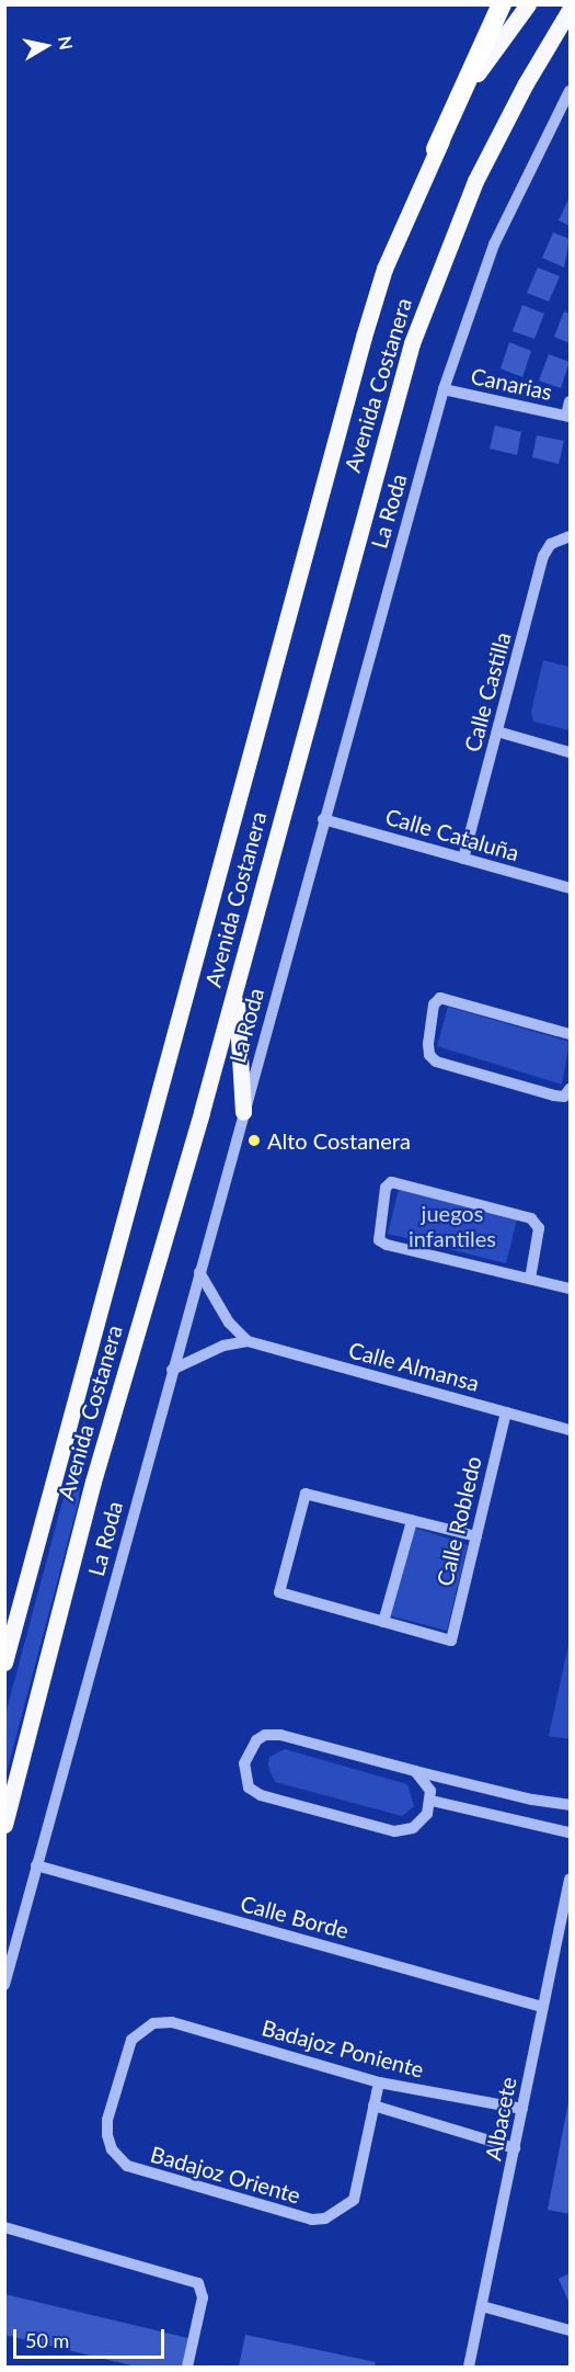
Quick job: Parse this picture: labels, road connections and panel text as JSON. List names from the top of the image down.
{
  "streets": {
    "main road": ["Avenida Costanera"],
    "street": [
      "Canarias",
      "La Roda",
      "Calle Castilla",
      "Calle Cataluña",
      "Calle Almansa",
      "Calle Robledo",
      "Calle Borde",
      "Badajoz Poniente",
      "Albacete",
      "Badajoz Oriente"
    ]
  },
  "crossings": [
    ["Canarias", "La Roda"],
    ["La Roda", "Calle Cataluña"],
    ["La Roda", "Calle Almansa"],
    ["La Roda", "Calle Borde"],
    ["Calle Castilla", "Calle Cataluña"],
    ["Calle Almansa", "Calle Robledo"],
    ["Calle Borde", "Albacete"],
    ["Badajoz Poniente", "Albacete"],
    ["Badajoz Poniente", "Badajoz Oriente"]
  ],
  "parks": ["juegos infantiles"],
  "places": ["Alto Costanera"],
  "scale_bar": "50 m",
  "north": "right"
}
